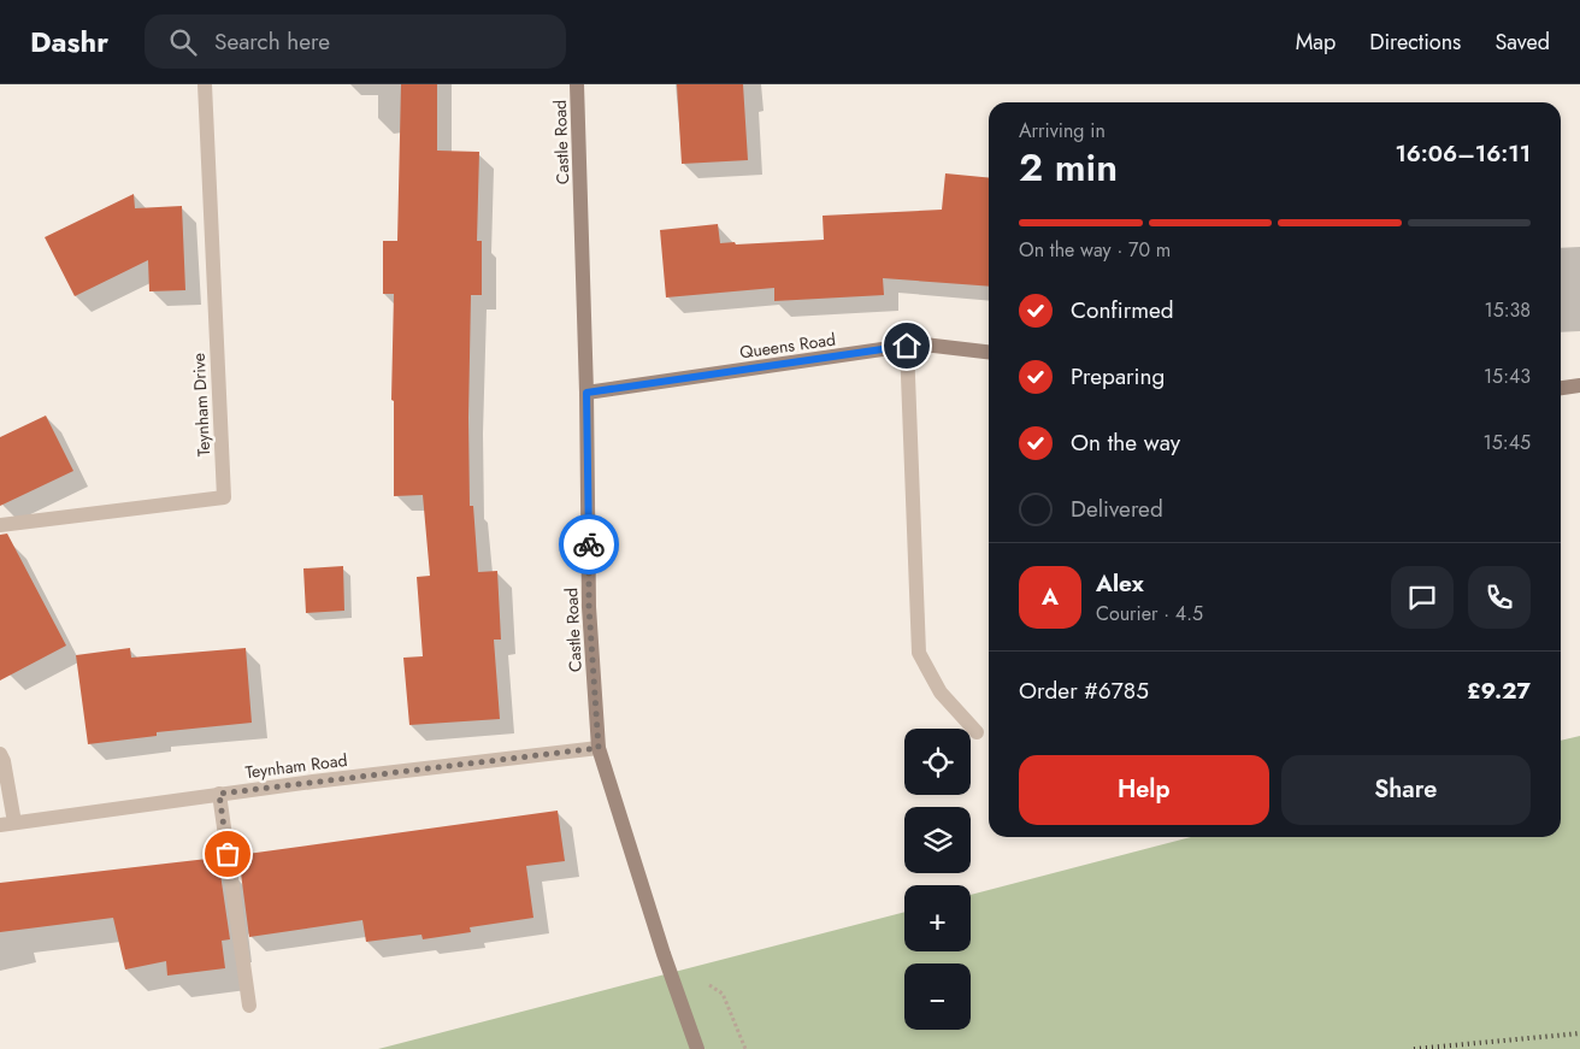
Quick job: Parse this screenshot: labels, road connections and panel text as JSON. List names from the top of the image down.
{
  "streets": {
    "street": [
      "Castle Road",
      "Queens Road",
      "Teynham Drive",
      "Teynham Road"
    ]
  },
  "crossings": [
    ["Castle Road", "Queens Road"],
    ["Castle Road", "Teynham Road"]
  ],
  "page": {
    "header": "Dashr",
    "search": "Search here",
    "nav": ["Map", "Directions", "Saved"],
    "heading": ["2 min", "Arriving in", "16:06–16:11"],
    "panel": [
      "Alex",
      "Courier · 4.5",
      "Order #6785",
      "£9.27"
    ],
    "bar": "On the way · 70 m",
    "list": [
      ["Confirmed", "15:38"],
      ["Preparing", "15:43"],
      ["On the way", "15:45"],
      "Delivered"
    ],
    "round": "A",
    "map_buttons": ["+", "−"],
    "buttons": ["Help", "Share"]
  }
}
